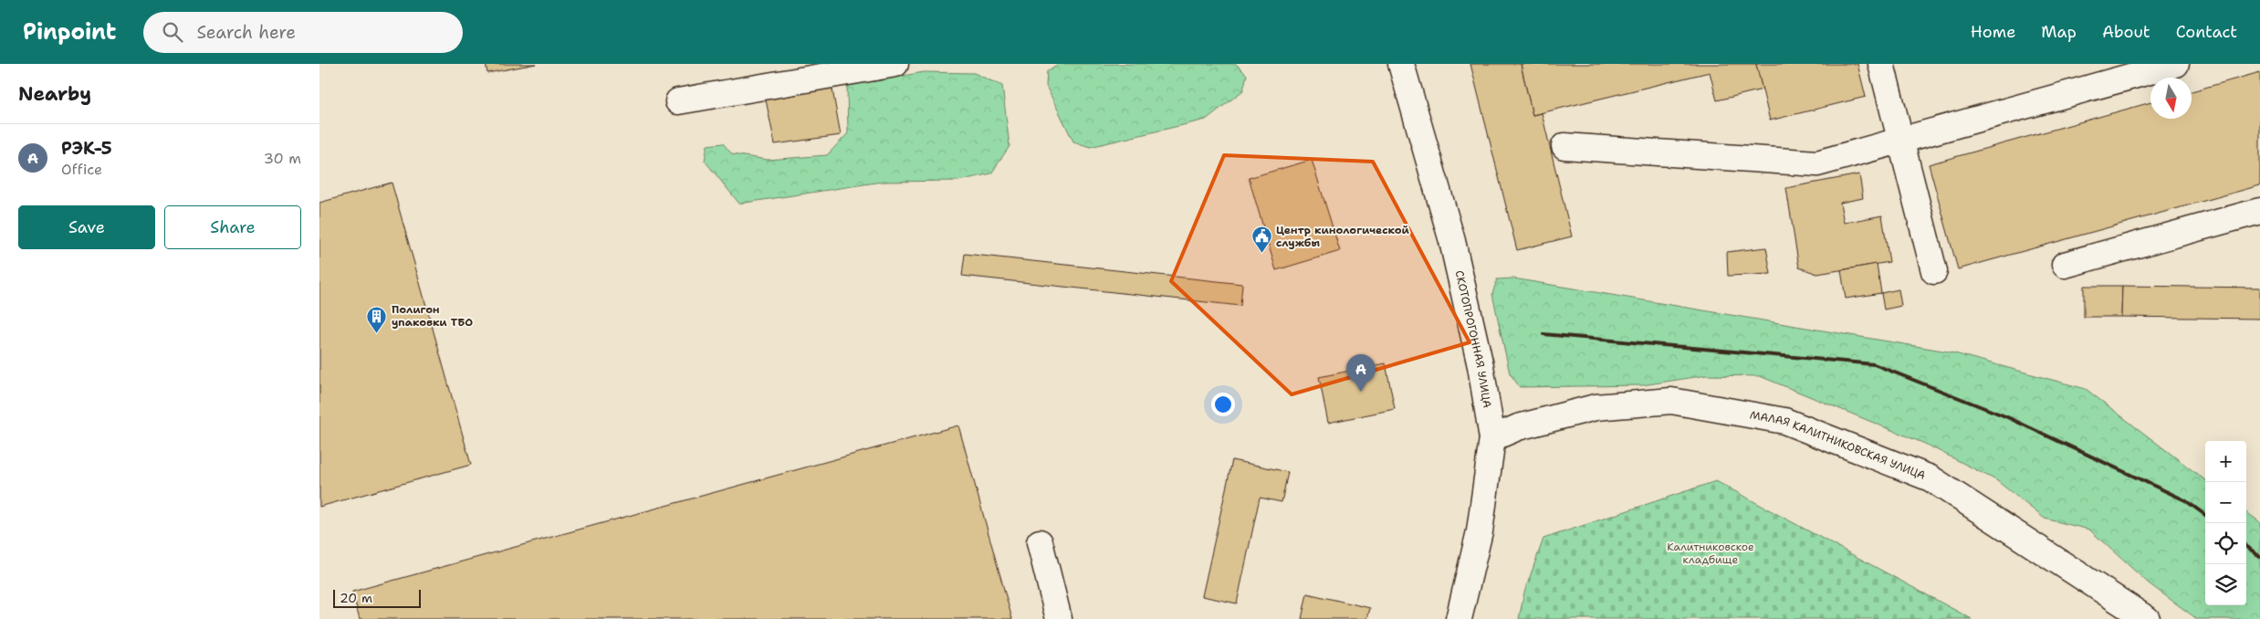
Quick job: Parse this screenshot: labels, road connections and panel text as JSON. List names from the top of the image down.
{
  "streets": {
    "street": ["СКОТОПРОГОННАЯ УЛИЦА", "МАЛАЯ КАЛИТНИКОВСКАЯ УЛИЦА"]
  },
  "crossings": [
    ["СКОТОПРОГОННАЯ УЛИЦА", "МАЛАЯ КАЛИТНИКОВСКАЯ УЛИЦА"]
  ],
  "parks": ["Калитниковское кладбище"],
  "places": {
    "public building": ["Центр кинологической службы"],
    "building": ["Полигон упаковки ТБО"]
  },
  "scale_bar": "20 m",
  "north": "bottom",
  "page": {
    "header": "Pinpoint",
    "search": "Search here",
    "nav": [
      "Home",
      "Map",
      "About",
      "Contact"
    ],
    "heading": "Nearby",
    "list": [
      {
        "mark": "A",
        "name": "РЭК-5",
        "note": "Office",
        "value": "30 m"
      }
    ],
    "buttons": ["Save", "Share"],
    "pins": "A",
    "map_buttons": ["+", "−"],
    "scale": "20 m"
  }
}
